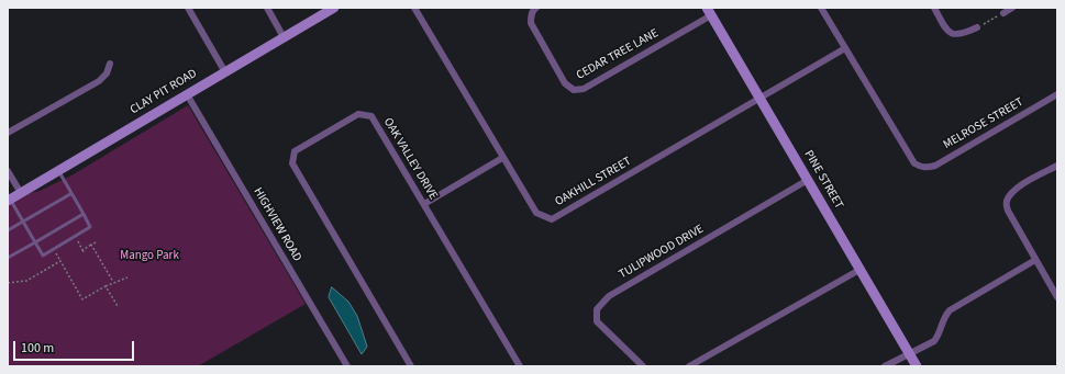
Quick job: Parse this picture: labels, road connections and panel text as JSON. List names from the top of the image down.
{
  "streets": {
    "street": [
      "CEDAR TREE LANE",
      "CLAY PIT ROAD",
      "MELROSE STREET",
      "OAK VALLEY DRIVE",
      "PINE STREET",
      "OAKHILL STREET",
      "HIGHVIEW ROAD",
      "TULIPWOOD DRIVE"
    ]
  },
  "crossings": [
    ["CEDAR TREE LANE", "PINE STREET"],
    ["CLAY PIT ROAD", "HIGHVIEW ROAD"],
    ["MELROSE STREET", "OAKHILL STREET"],
    ["PINE STREET", "OAKHILL STREET"],
    ["PINE STREET", "TULIPWOOD DRIVE"]
  ],
  "parks": ["Mango Park"],
  "scale_bar": "100 m"
}
